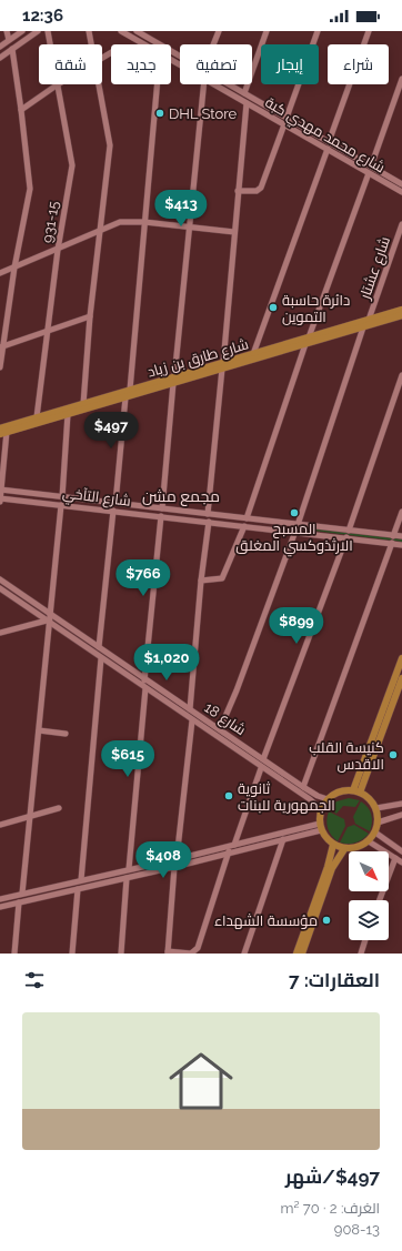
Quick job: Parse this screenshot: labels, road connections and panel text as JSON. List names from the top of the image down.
{
  "streets": {
    "main road": ["شارع طارق بن زياد"],
    "street": [
      "شارع محمد مهدي كبة",
      "931-15",
      "شارع عشتار",
      "شارع التآخي",
      "شارع 18"
    ]
  },
  "crossings": [
    ["931-15", "شارع طارق بن زياد"],
    ["شارع عشتار", "شارع طارق بن زياد"]
  ],
  "districts": ["مجمع مشن"],
  "places": [
    "DHL Store",
    "دائرة حاسبة التموين",
    "المسبح الارثذوكسي المغلق",
    "كنيسة القلب الاقدس",
    "ثانوية الجمهورية للبنات",
    "مؤسسة الشهداء"
  ],
  "north": "bottom right",
  "page": {
    "status": "12:36",
    "chip": [
      "شراء",
      "إيجار",
      "تصفية",
      "جديد",
      "شقة"
    ],
    "price": [
      "$413",
      "$497",
      "$766",
      "$899",
      "$1,020",
      "$615",
      "$408"
    ],
    "heading": "العقارات: 7",
    "list": [
      {
        "name": "$497/شهر",
        "note": "الغرف: 2 · 70 m² · 908-13"
      }
    ]
  }
}
